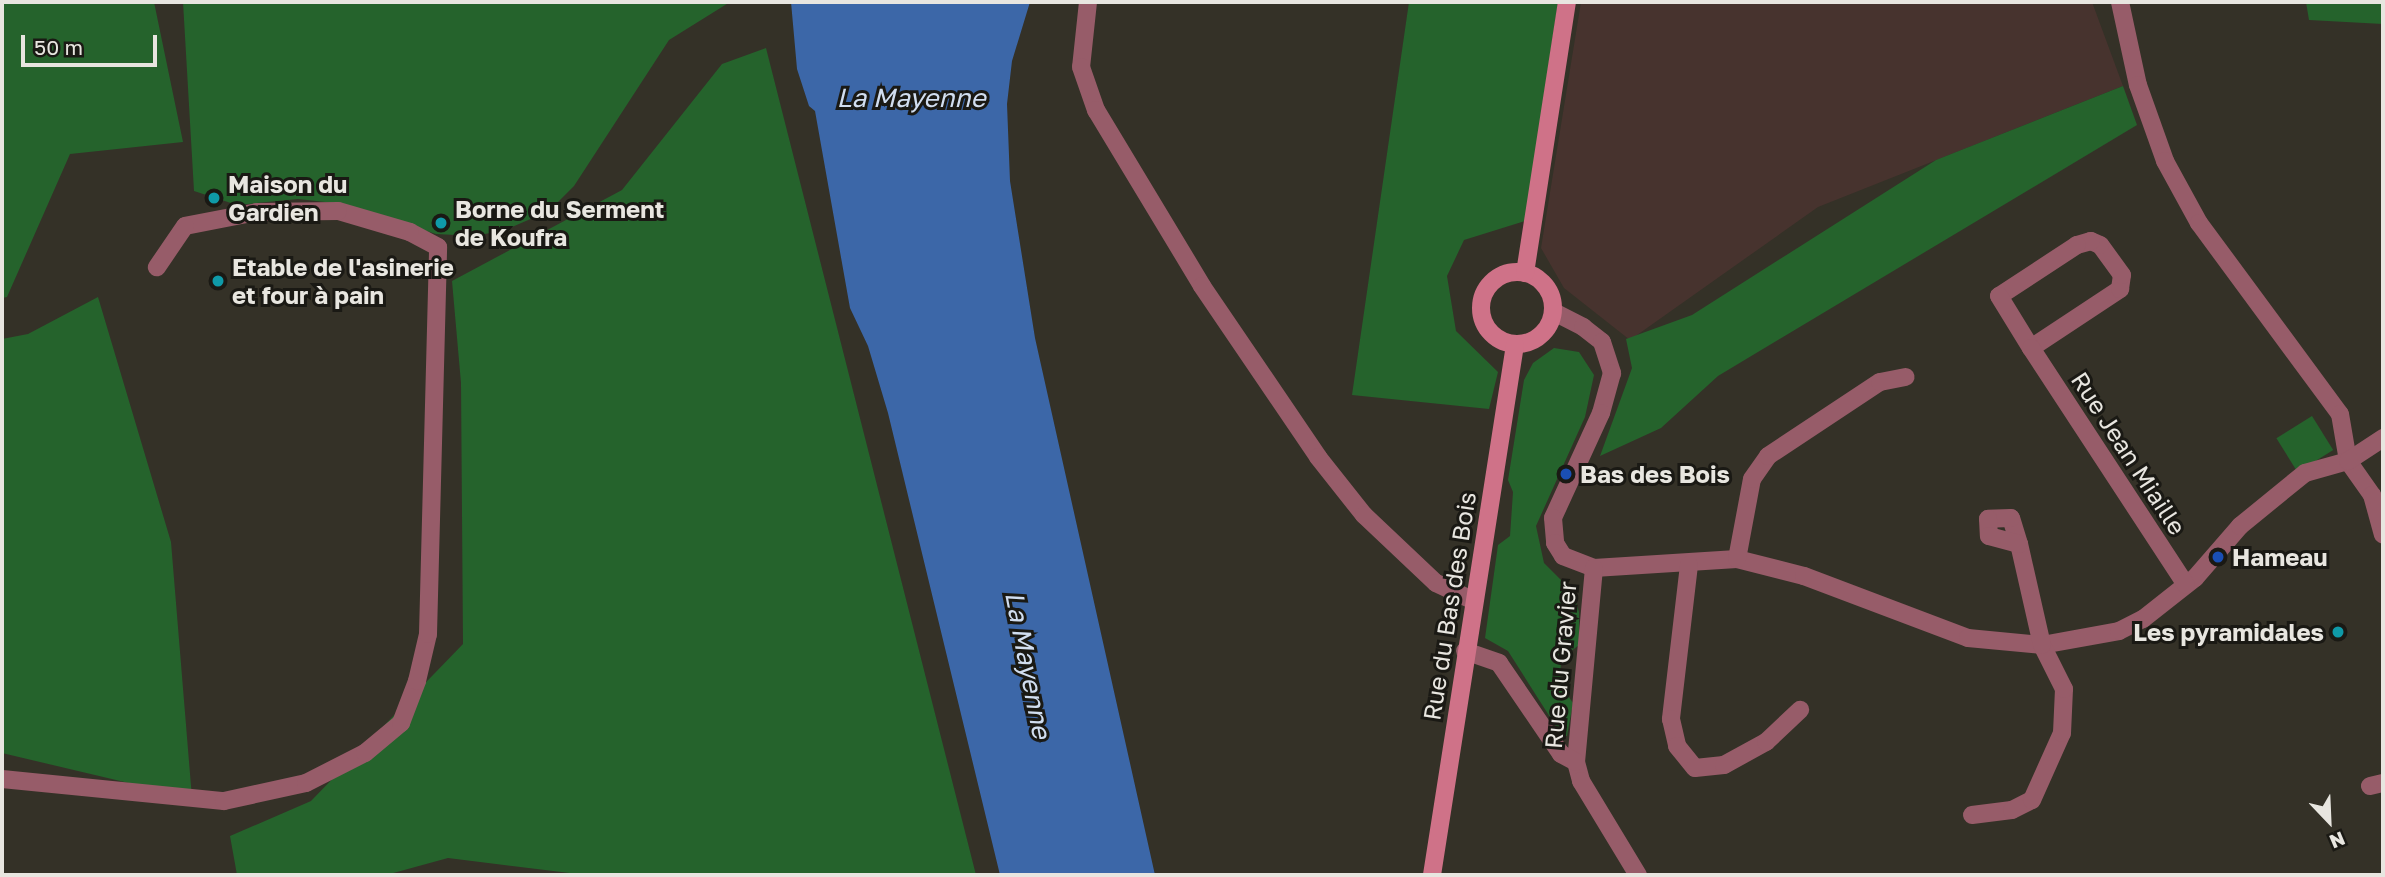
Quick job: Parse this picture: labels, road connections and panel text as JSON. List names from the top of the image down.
{
  "streets": {
    "street": ["Rue Jean Miaille", "Rue du Bas des Bois", "Rue du Gravier"]
  },
  "water": ["La Mayenne"],
  "places": [
    "Maison du Gardien",
    "Borne du Serment de Koufra",
    "Etable de l'asinerie et four à pain",
    "Bas des Bois",
    "Hameau",
    "Les pyramidales"
  ],
  "scale_bar": "50 m",
  "north": "bottom right"
}
